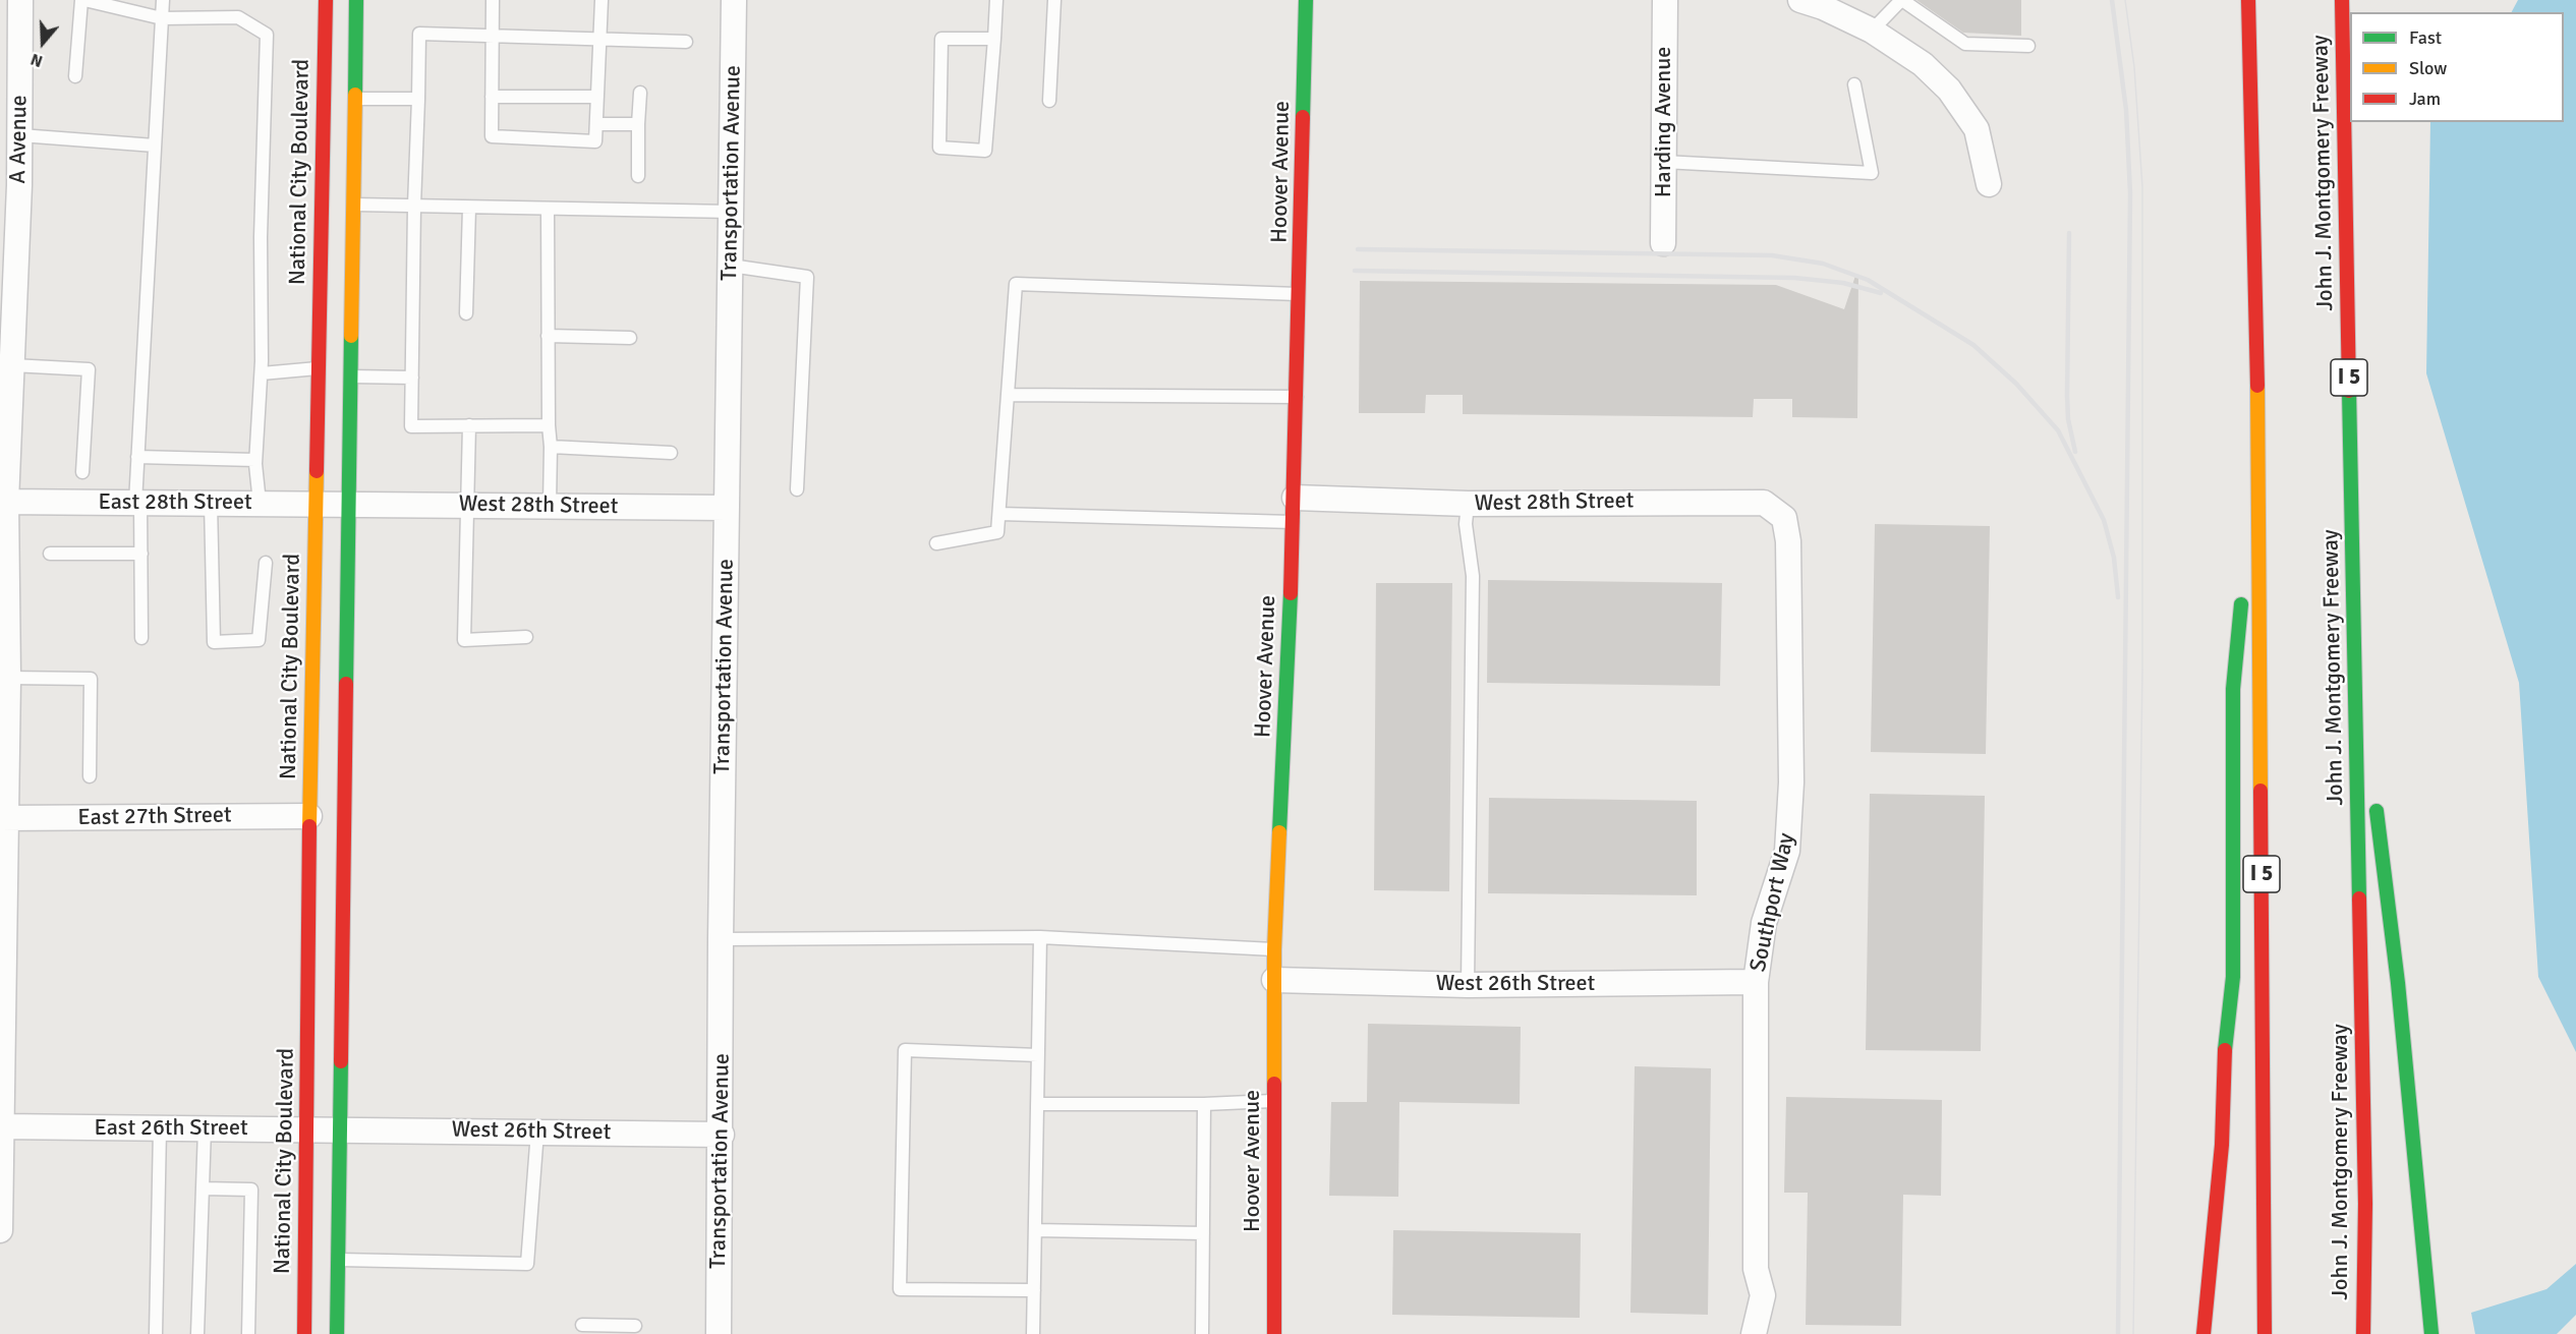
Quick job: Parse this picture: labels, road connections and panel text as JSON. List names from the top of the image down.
{
  "streets": {
    "main road": [
      "National City Boulevard",
      "Hoover Avenue",
      "John J. Montgomery Freeway",
      "I 5"
    ],
    "street": [
      "Harding Avenue",
      "A Avenue",
      "Transportation Avenue",
      "East 28th Street",
      "West 28th Street",
      "East 27th Street",
      "Southport Way",
      "West 26th Street",
      "East 26th Street"
    ]
  },
  "crossings": [
    ["A Avenue", "East 28th Street"],
    ["A Avenue", "East 27th Street"],
    ["A Avenue", "East 26th Street"],
    ["National City Boulevard", "East 28th Street"],
    ["National City Boulevard", "East 27th Street"],
    ["National City Boulevard", "East 26th Street"],
    ["Hoover Avenue", "West 28th Street"],
    ["Hoover Avenue", "West 26th Street"],
    ["Transportation Avenue", "West 28th Street"],
    ["Transportation Avenue", "West 26th Street"],
    ["East 28th Street", "West 28th Street"],
    ["West 28th Street", "Southport Way"],
    ["Southport Way", "West 26th Street"],
    ["West 26th Street", "East 26th Street"]
  ],
  "legend": ["Fast", "Slow", "Jam"],
  "north": "bottom"
}
